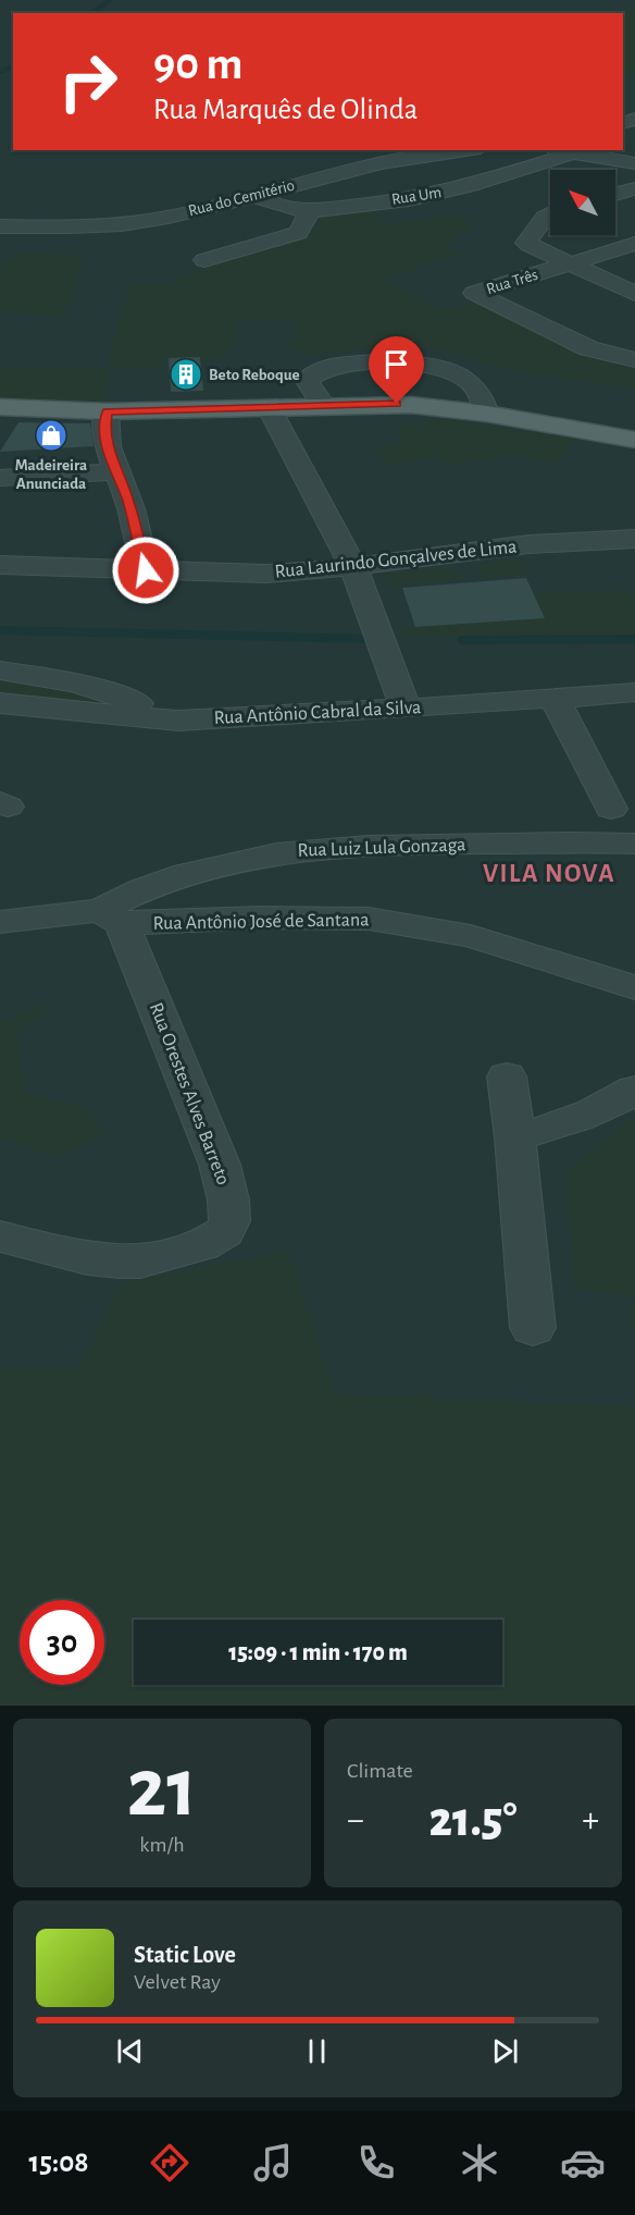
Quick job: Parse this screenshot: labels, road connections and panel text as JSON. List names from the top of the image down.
{
  "streets": {
    "street": [
      "Rua Um",
      "Rua do Cemitério",
      "Rua Três",
      "Rua Laurindo Gonçalves de Lima",
      "Rua Antônio Cabral da Silva",
      "Rua Luiz Lula Gonzaga",
      "Rua Antônio José de Santana",
      "Rua Orestes Alves Barreto"
    ]
  },
  "crossings": [
    ["Rua Um", "Rua do Cemitério"],
    ["Rua Luiz Lula Gonzaga", "Rua Antônio José de Santana"],
    ["Rua Luiz Lula Gonzaga", "Rua Orestes Alves Barreto"],
    ["Rua Antônio José de Santana", "Rua Orestes Alves Barreto"]
  ],
  "districts": ["VILA NOVA"],
  "places": {
    "building": ["Beto Reboque"],
    "shop": ["Madeireira Anunciada"]
  },
  "north": "top left",
  "page": {
    "turn": ["90 m", "Rua Marquês de Olinda"],
    "limit": "30",
    "trip": "15:09 · 1 min · 170 m",
    "tile": [
      ["21", "km/h"],
      "Climate"
    ],
    "heat": ["−", "21.5°", "+"],
    "song": ["Static Love", "Velvet Ray"],
    "tabs": "15:08"
  }
}
